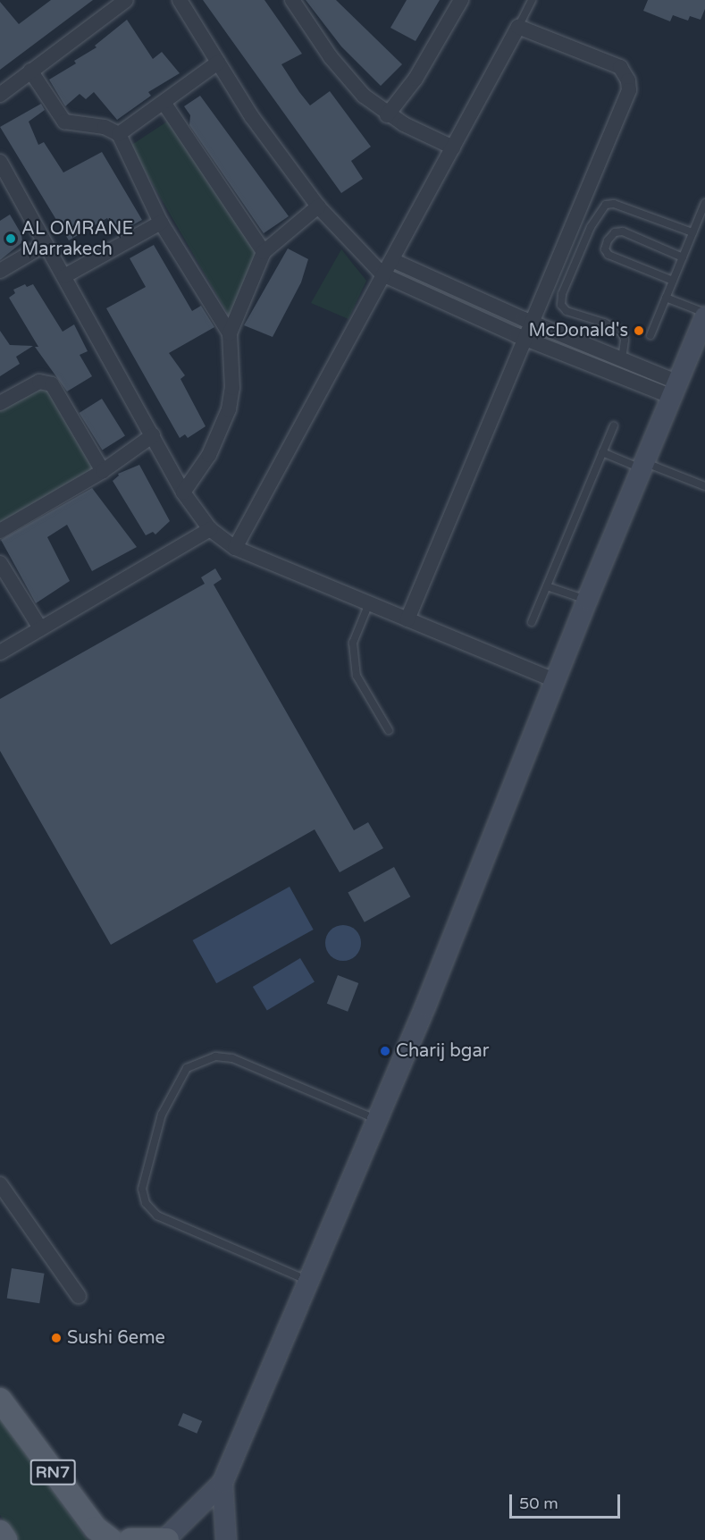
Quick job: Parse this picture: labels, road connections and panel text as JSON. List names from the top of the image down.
{
  "streets": {
    "main road": ["RN7"]
  },
  "places": [
    "AL OMRANE Marrakech",
    "McDonald's",
    "Charij bgar",
    "Sushi 6eme"
  ],
  "scale_bar": "50 m"
}
